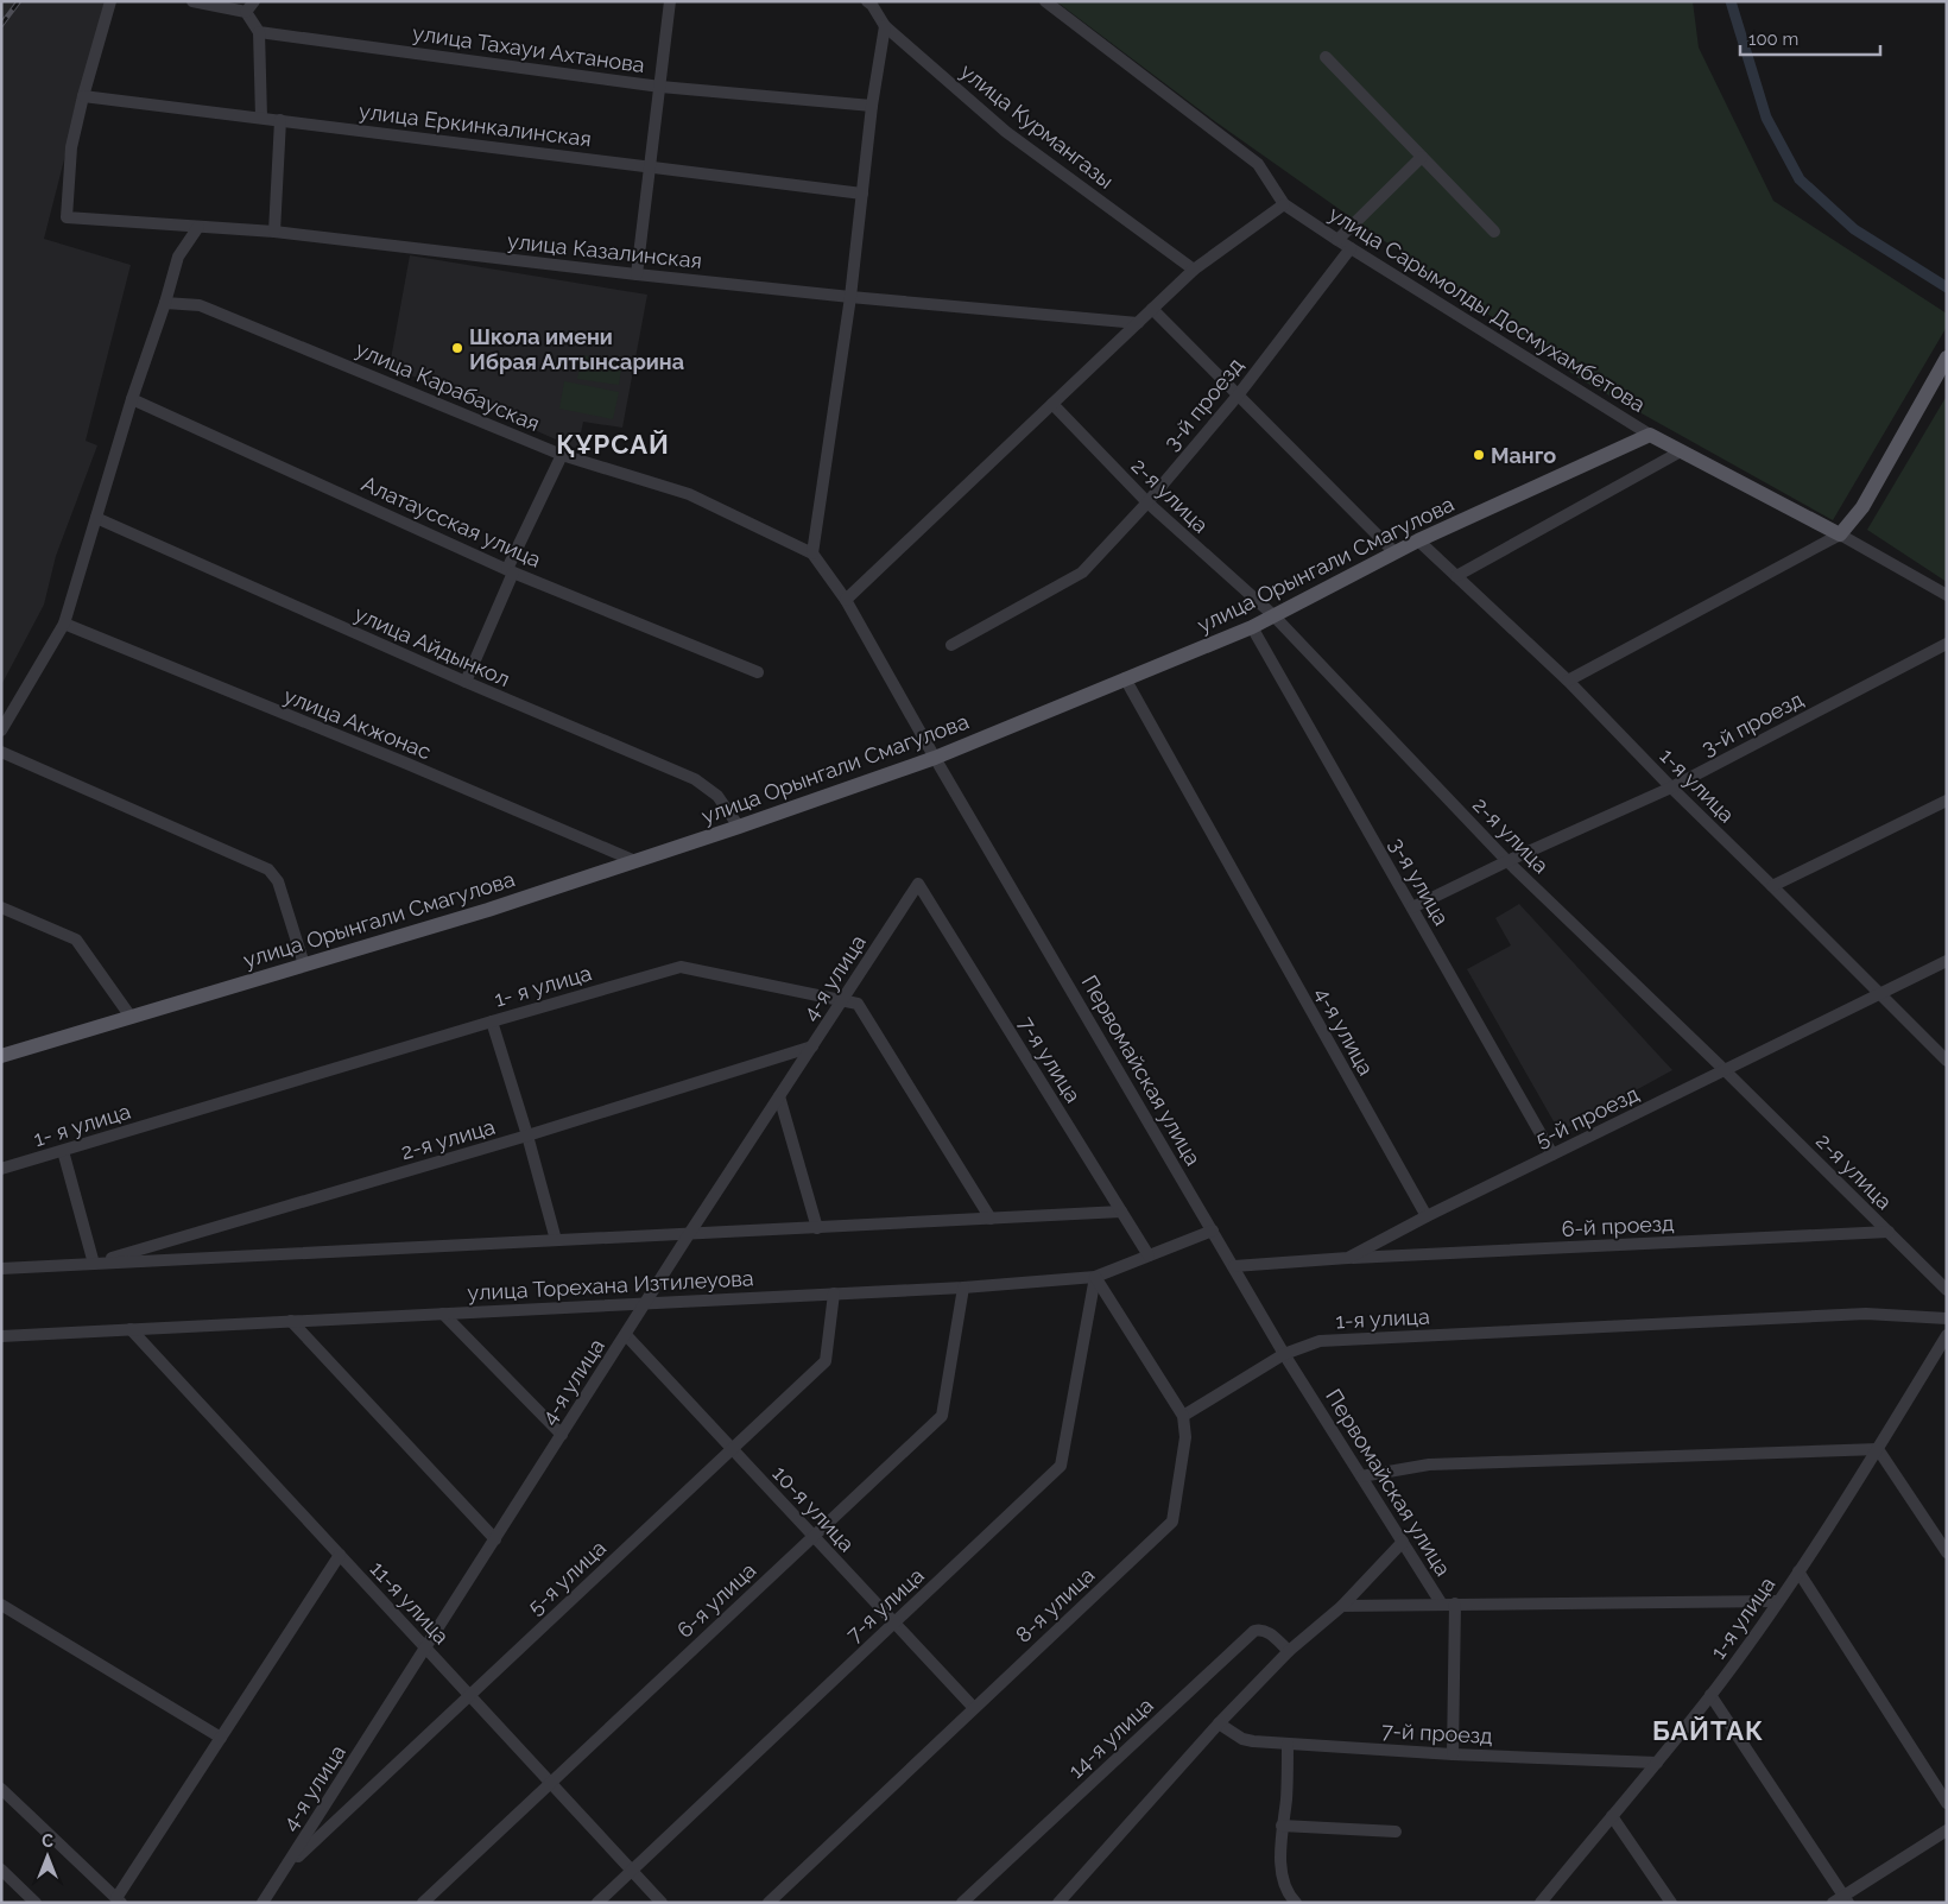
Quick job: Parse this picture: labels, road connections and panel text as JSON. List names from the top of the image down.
{
  "streets": {
    "main road": ["улица Сарымолды Досмухамбетова", "улица Орынгали Смагулова"],
    "street": [
      "улица Тахауи Ахтанова",
      "улица Еркинкалинская",
      "улица Курмангазы",
      "улица Казалинская",
      "улица Карабауская",
      "3-й проезд",
      "2-я улица",
      "Алатаусская улица",
      "улица Айдынкол",
      "улица Акжонас",
      "1-я улица",
      "3-я улица",
      "4-я улица",
      "1- я улица",
      "7-я улица",
      "Первомайская улица",
      "5-й проезд",
      "6-й проезд",
      "улица Торехана Изтилеуова",
      "10-я улица",
      "5-я улица",
      "6-я улица",
      "11-я улица",
      "8-я улица",
      "7-й проезд",
      "14-я улица"
    ]
  },
  "crossings": [
    ["улица Еркинкалинская", "улица Казалинская"],
    ["улица Сарымолды Досмухамбетова", "3-й проезд"],
    ["улица Сарымолды Досмухамбетова", "улица Орынгали Смагулова"],
    ["улица Карабауская", "Первомайская улица"],
    ["3-й проезд", "2-я улица"],
    ["3-й проезд", "1-я улица"],
    ["3-й проезд", "3-я улица"],
    ["2-я улица", "улица Орынгали Смагулова"],
    ["2-я улица", "4-я улица"],
    ["2-я улица", "5-й проезд"],
    ["2-я улица", "6-й проезд"],
    ["улица Орынгали Смагулова", "улица Айдынкол"],
    ["улица Орынгали Смагулова", "улица Акжонас"],
    ["улица Орынгали Смагулова", "1-я улица"],
    ["улица Орынгали Смагулова", "3-я улица"],
    ["улица Орынгали Смагулова", "4-я улица"],
    ["улица Орынгали Смагулова", "Первомайская улица"],
    ["1-я улица", "Первомайская улица"],
    ["1-я улица", "5-й проезд"],
    ["1-я улица", "8-я улица"],
    ["1-я улица", "7-й проезд"],
    ["3-я улица", "5-й проезд"],
    ["4-я улица", "1- я улица"],
    ["4-я улица", "7-я улица"],
    ["4-я улица", "5-й проезд"],
    ["4-я улица", "улица Торехана Изтилеуова"],
    ["4-я улица", "10-я улица"],
    ["4-я улица", "5-я улица"],
    ["4-я улица", "11-я улица"],
    ["7-я улица", "улица Торехана Изтилеуова"],
    ["7-я улица", "10-я улица"],
    ["7-я улица", "11-я улица"],
    ["Первомайская улица", "5-й проезд"],
    ["Первомайская улица", "улица Торехана Изтилеуова"],
    ["5-й проезд", "6-й проезд"],
    ["улица Торехана Изтилеуова", "5-я улица"],
    ["улица Торехана Изтилеуова", "6-я улица"],
    ["улица Торехана Изтилеуова", "11-я улица"],
    ["10-я улица", "5-я улица"],
    ["10-я улица", "6-я улица"],
    ["10-я улица", "8-я улица"],
    ["5-я улица", "11-я улица"],
    ["6-я улица", "11-я улица"]
  ],
  "districts": ["ҚҰРСАЙ", "БАЙТАК"],
  "places": ["Школа имени Ибрая Алтынсарина", "Манго"],
  "scale_bar": "100 m",
  "north": "top"
}
